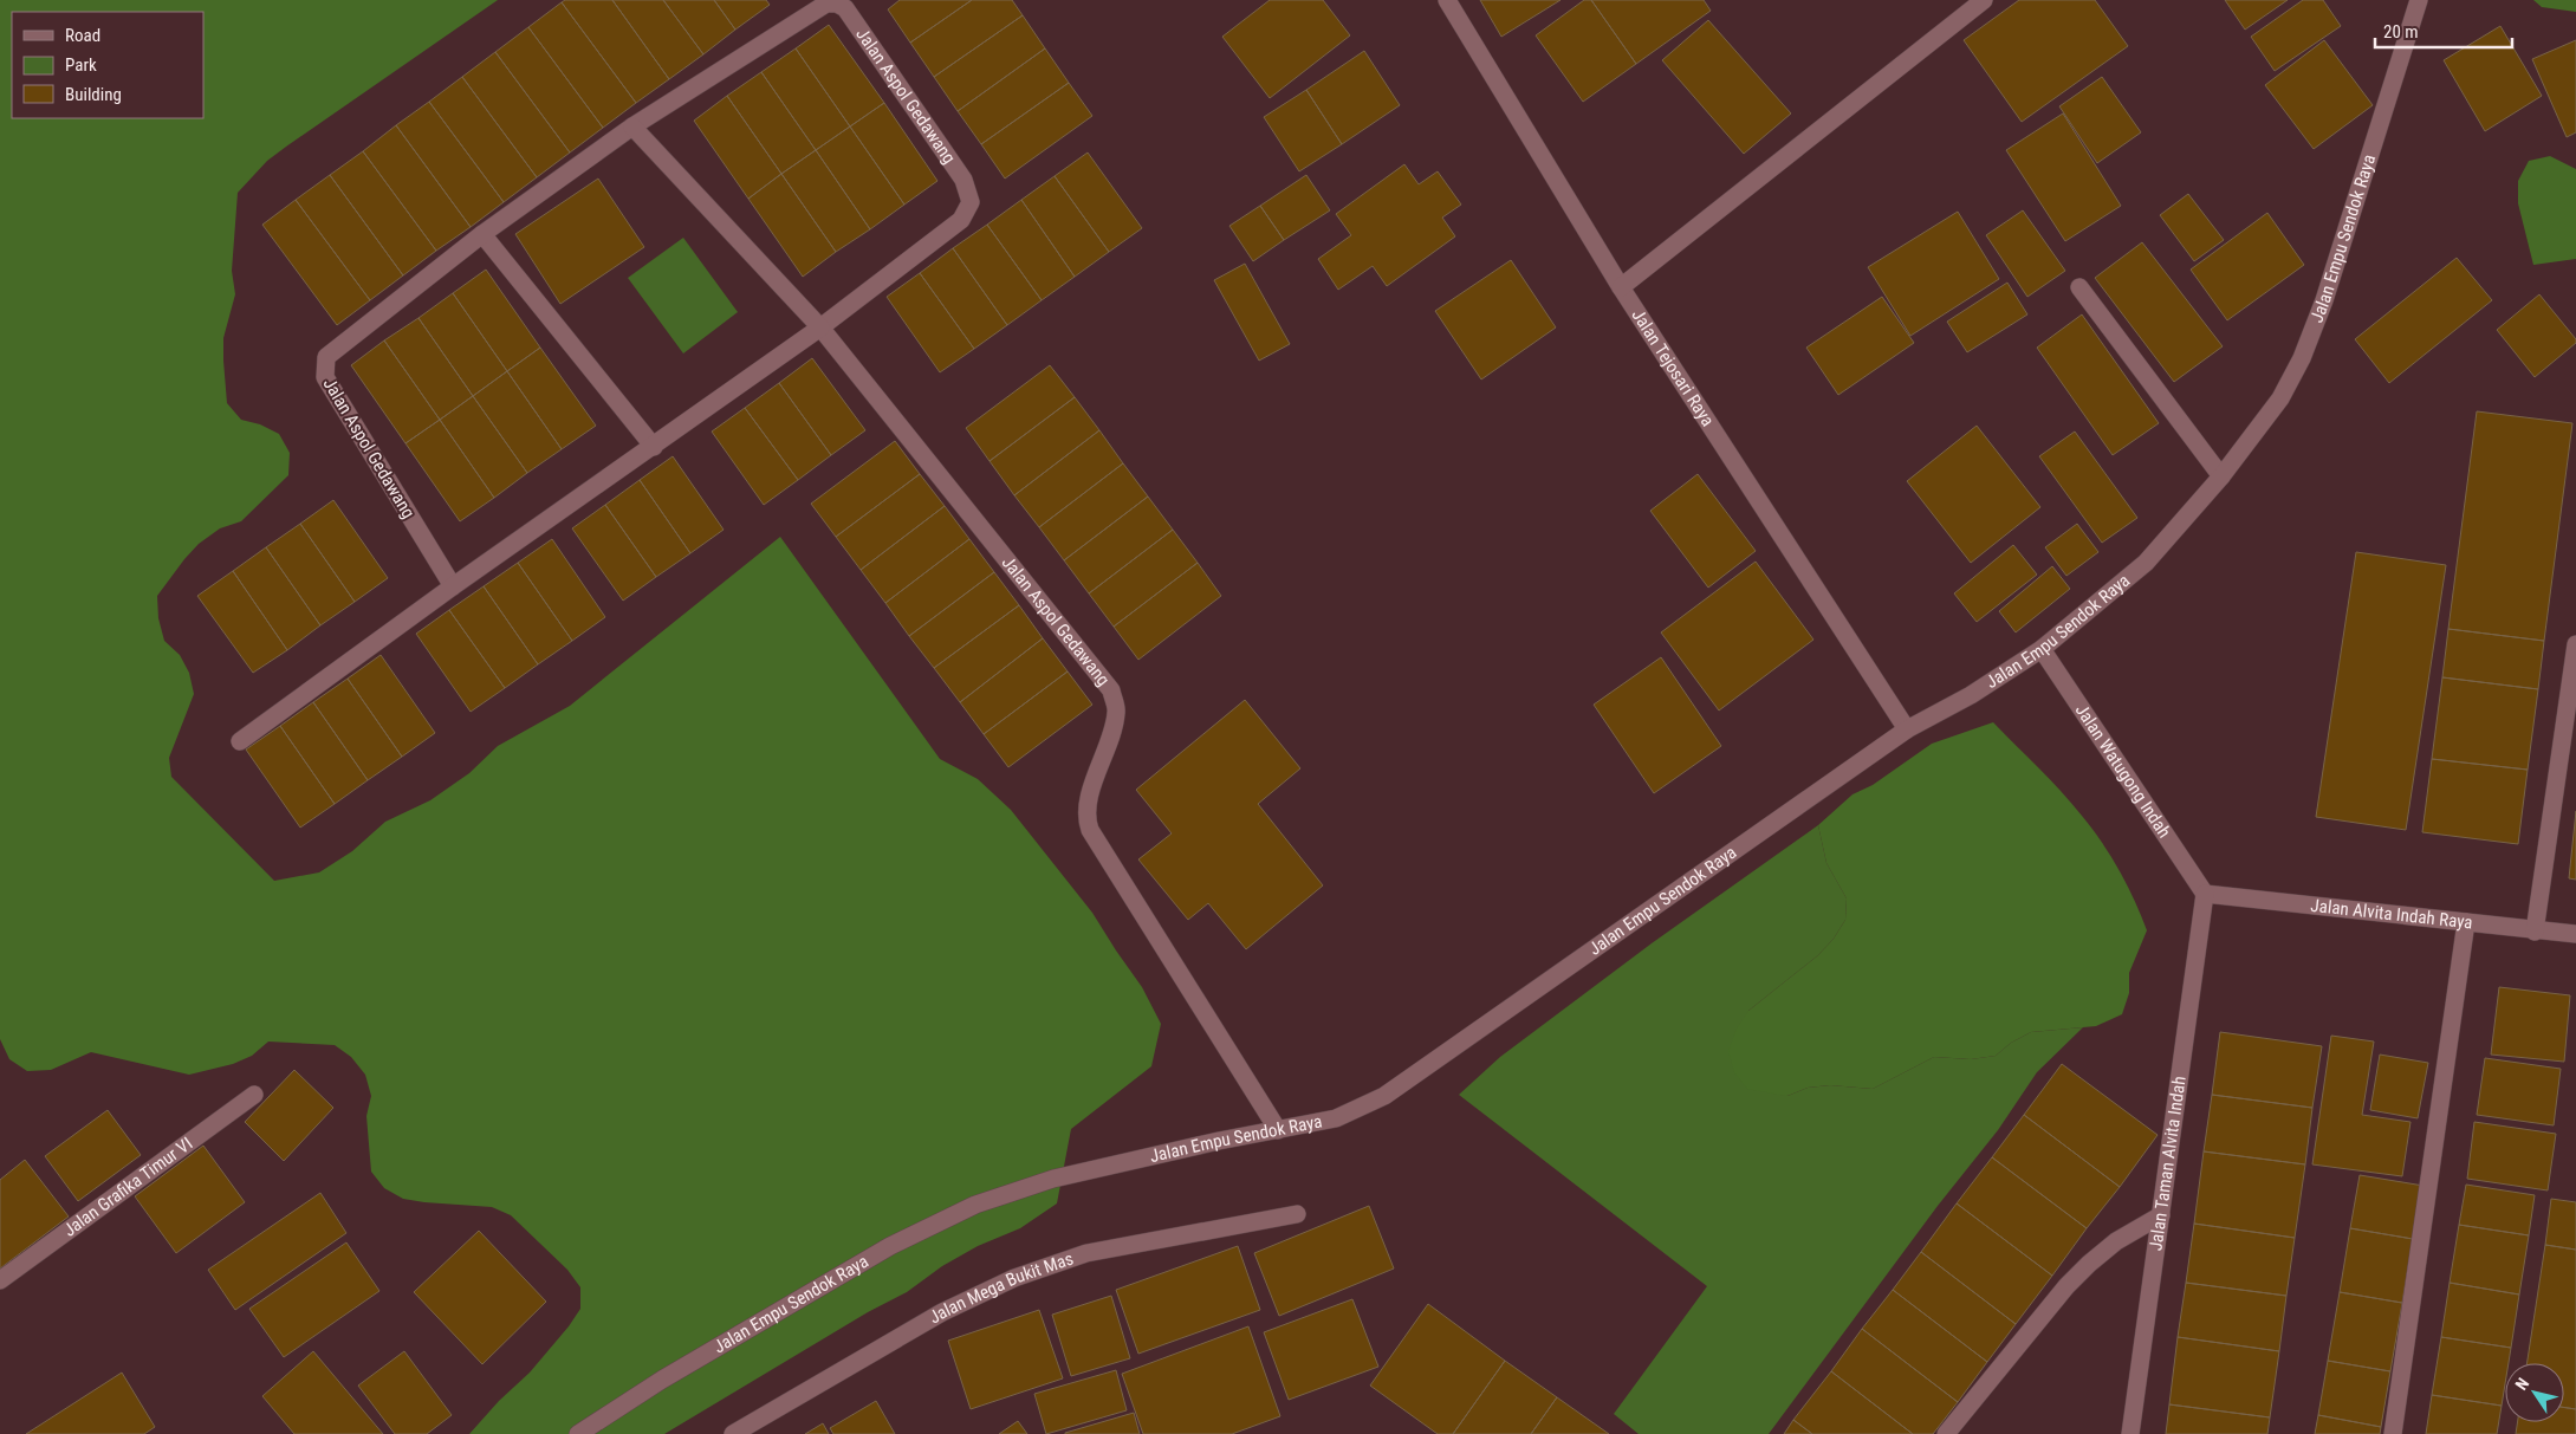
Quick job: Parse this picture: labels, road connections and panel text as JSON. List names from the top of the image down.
{
  "streets": {
    "street": [
      "Jalan Aspol Gedawang",
      "Jalan Empu Sendok Raya",
      "Jalan Tejosari Raya",
      "Jalan Watugong Indah",
      "Jalan Alvita Indah Raya",
      "Jalan Taman Alvita Indah",
      "Jalan Grafika Timur VI",
      "Jalan Mega Bukit Mas"
    ]
  },
  "crossings": [
    ["Jalan Aspol Gedawang", "Jalan Empu Sendok Raya"],
    ["Jalan Empu Sendok Raya", "Jalan Tejosari Raya"],
    ["Jalan Empu Sendok Raya", "Jalan Watugong Indah"],
    ["Jalan Watugong Indah", "Jalan Alvita Indah Raya"],
    ["Jalan Watugong Indah", "Jalan Taman Alvita Indah"],
    ["Jalan Alvita Indah Raya", "Jalan Taman Alvita Indah"]
  ],
  "legend": ["Road", "Park", "Building"],
  "scale_bar": "20 m",
  "north": "top left"
}
